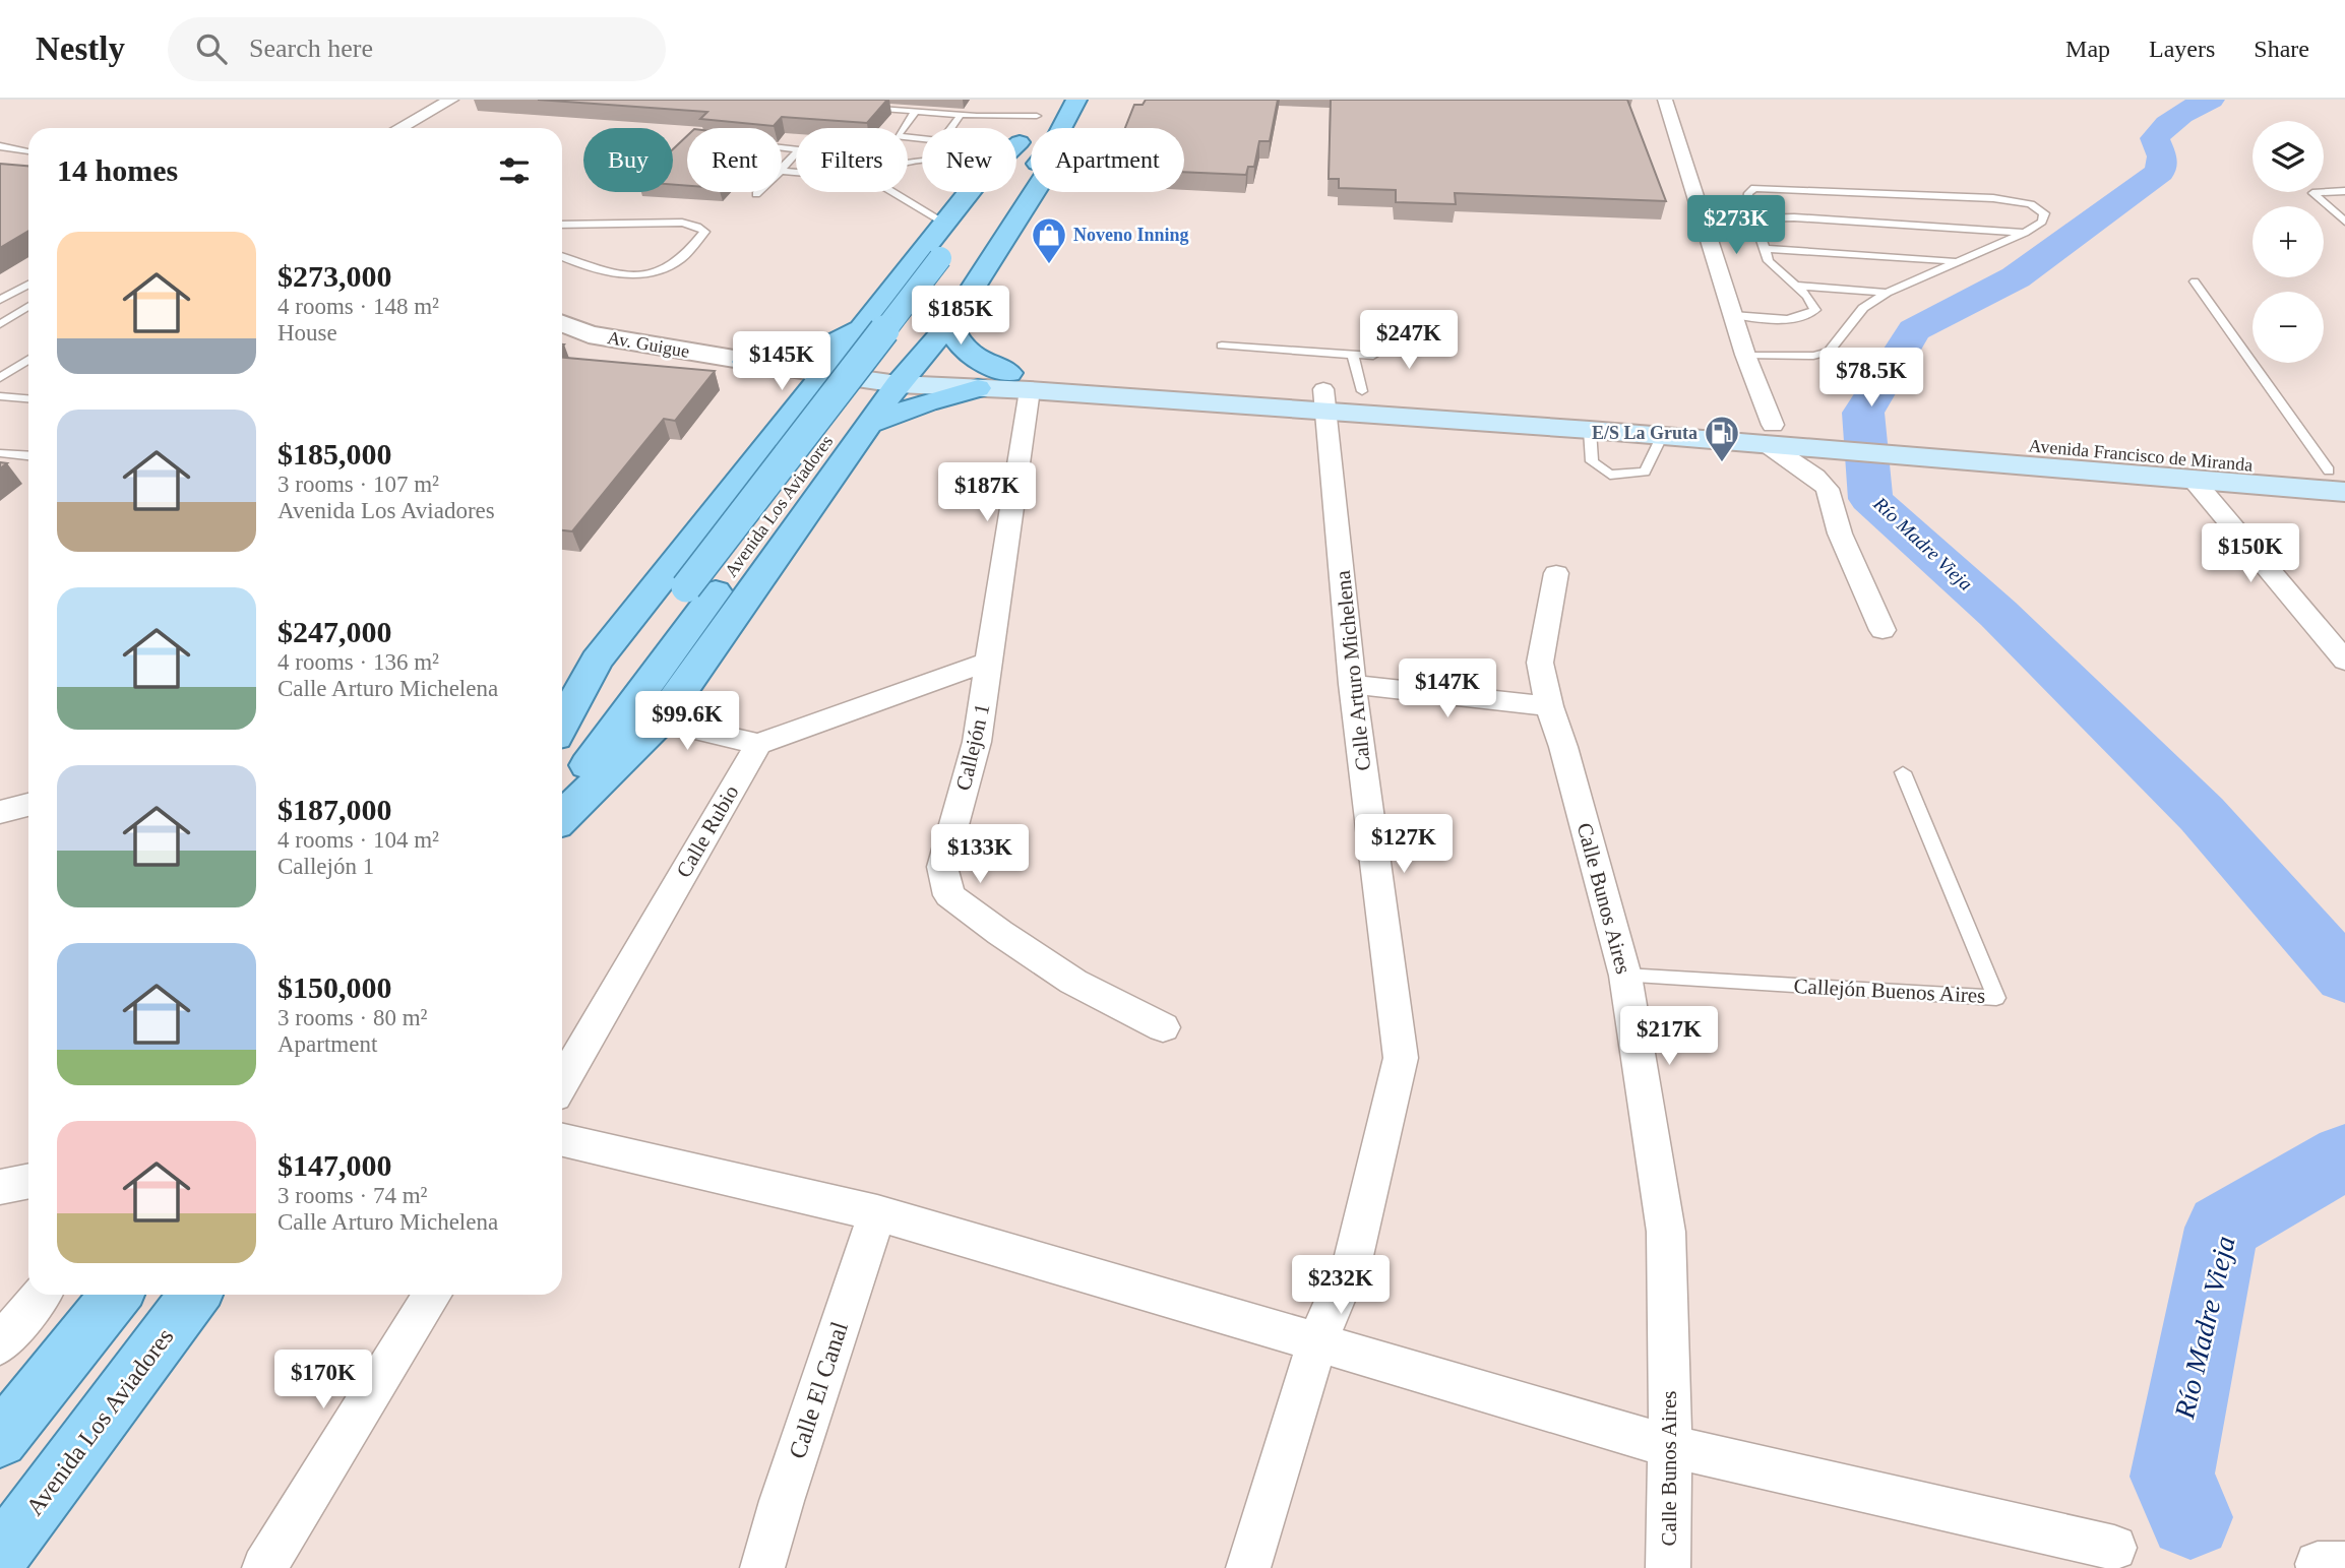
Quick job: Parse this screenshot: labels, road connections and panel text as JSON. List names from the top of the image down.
{
  "streets": {
    "main road": ["Avenida Francisco de Miranda", "Avenida Los Aviadores"],
    "street": [
      "Av. Guigue",
      "Calle Arturo Michelena",
      "Callejón 1",
      "Calle Rubio",
      "Calle Bunos Aires",
      "Calle El Canal"
    ],
    "lane": ["Callejón Buenos Aires"]
  },
  "crossings": [
    ["Calle Bunos Aires", "Callejón Buenos Aires"]
  ],
  "water": ["Río Madre Vieja"],
  "places": {
    "shop": ["Noveno Inning"],
    "fuel station": ["E/S La Gruta"]
  },
  "page": {
    "header": "Nestly",
    "search": "Search here",
    "nav": ["Map", "Layers", "Share"],
    "map_buttons": ["+", "−"],
    "chip": [
      "Buy",
      "Rent",
      "Filters",
      "New",
      "Apartment"
    ],
    "heading": "14 homes",
    "price": [
      "$273K",
      "$185K",
      "$247K",
      "$145K",
      "$78.5K",
      "$187K",
      "$150K",
      "$147K",
      "$99.6K",
      "$127K",
      "$133K",
      "$217K",
      "$232K",
      "$170K"
    ],
    "list": [
      {
        "name": "$273,000",
        "note": "4 rooms · 148 m² · House"
      },
      {
        "name": "$185,000",
        "note": "3 rooms · 107 m² · Avenida Los Aviadores"
      },
      {
        "name": "$247,000",
        "note": "4 rooms · 136 m² · Calle Arturo Michelena"
      },
      {
        "name": "$187,000",
        "note": "4 rooms · 104 m² · Callejón 1"
      },
      {
        "name": "$150,000",
        "note": "3 rooms · 80 m² · Apartment"
      },
      {
        "name": "$147,000",
        "note": "3 rooms · 74 m² · Calle Arturo Michelena"
      }
    ]
  }
}
